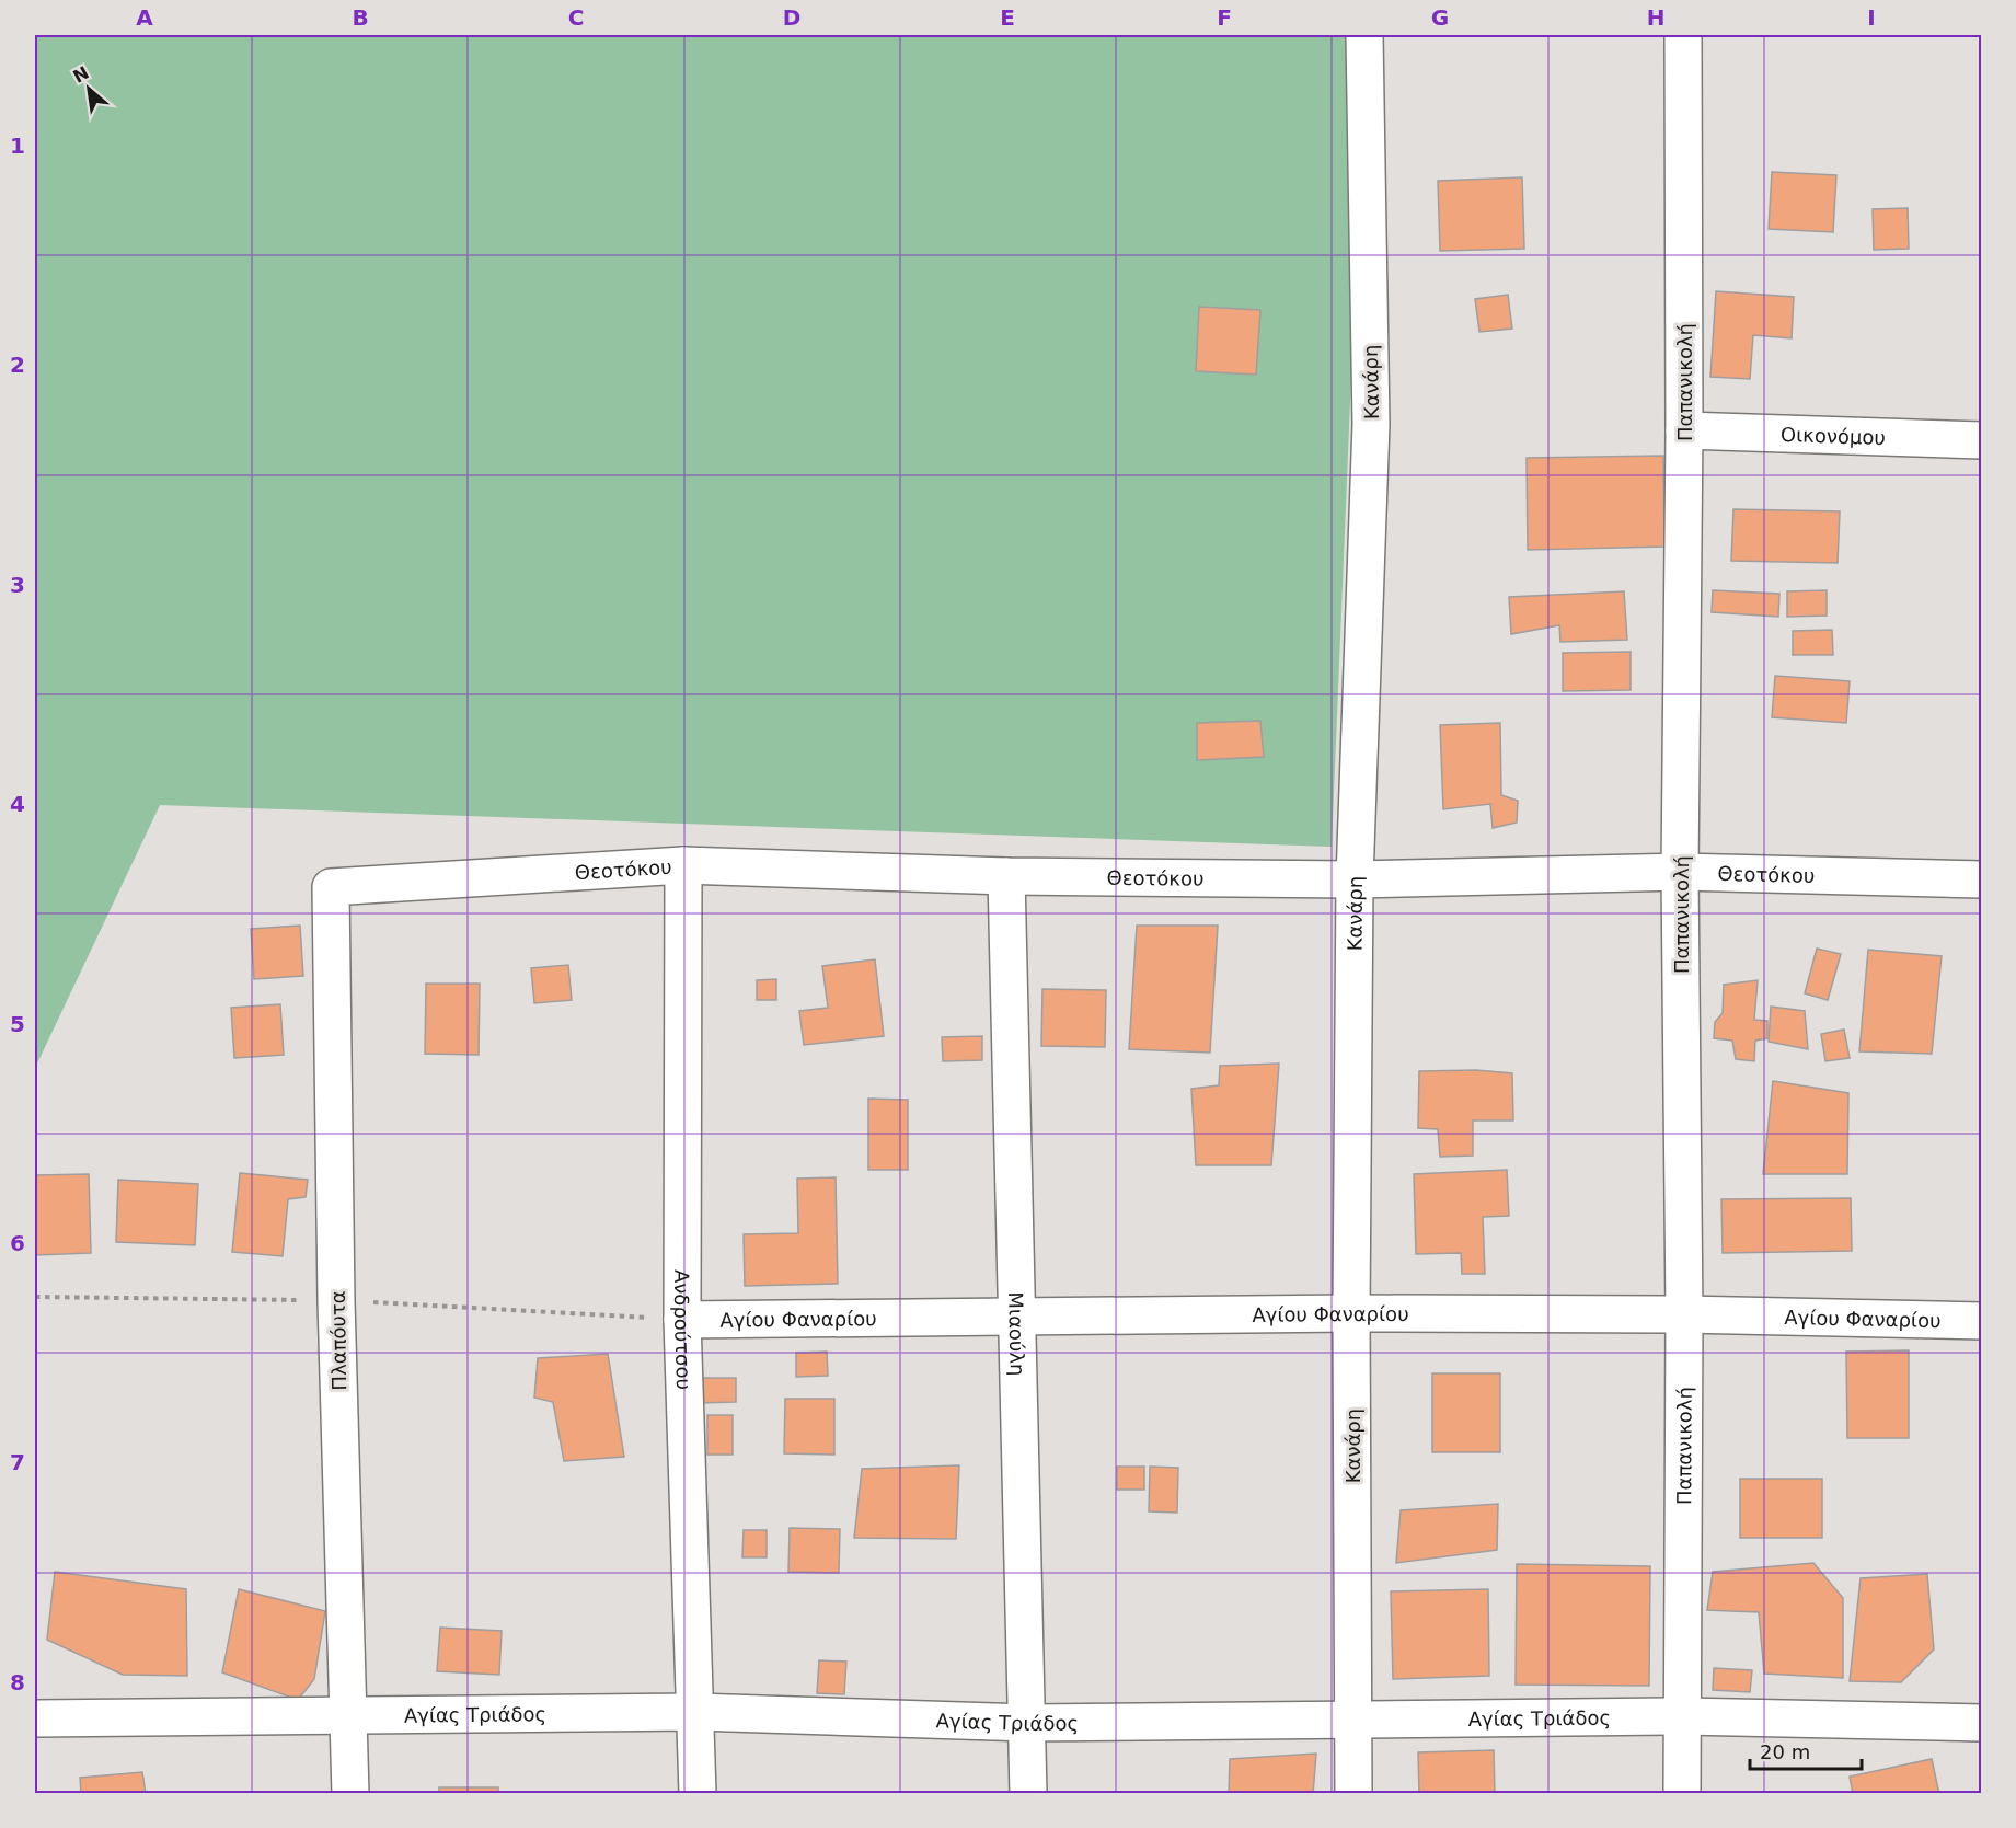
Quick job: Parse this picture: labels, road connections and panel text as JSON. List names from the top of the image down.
{
  "streets": {
    "street": [
      "Κανάρη",
      "Παπανικολή",
      "Οικονόμου",
      "Θεοτόκου",
      "Αγίου Φαναρίου",
      "Ανδρούτσου",
      "Μιαούλη",
      "Πλαπόυτα",
      "Αγίας Τριάδος"
    ]
  },
  "crossings": [
    ["Κανάρη", "Θεοτόκου"],
    ["Κανάρη", "Αγίου Φαναρίου"],
    ["Κανάρη", "Αγίας Τριάδος"],
    ["Παπανικολή", "Οικονόμου"],
    ["Παπανικολή", "Θεοτόκου"],
    ["Παπανικολή", "Αγίου Φαναρίου"],
    ["Παπανικολή", "Αγίας Τριάδος"],
    ["Θεοτόκου", "Ανδρούτσου"],
    ["Θεοτόκου", "Μιαούλη"],
    ["Θεοτόκου", "Πλαπόυτα"],
    ["Αγίου Φαναρίου", "Ανδρούτσου"],
    ["Αγίου Φαναρίου", "Μιαούλη"],
    ["Ανδρούτσου", "Αγίας Τριάδος"],
    ["Μιαούλη", "Αγίας Τριάδος"],
    ["Πλαπόυτα", "Αγίας Τριάδος"]
  ],
  "scale_bar": "20 m",
  "north": "top left",
  "grid": {
    "columns": [
      "A",
      "B",
      "C",
      "D",
      "E",
      "F",
      "G",
      "H",
      "I"
    ],
    "rows": [
      "1",
      "2",
      "3",
      "4",
      "5",
      "6",
      "7",
      "8"
    ]
  }
}
